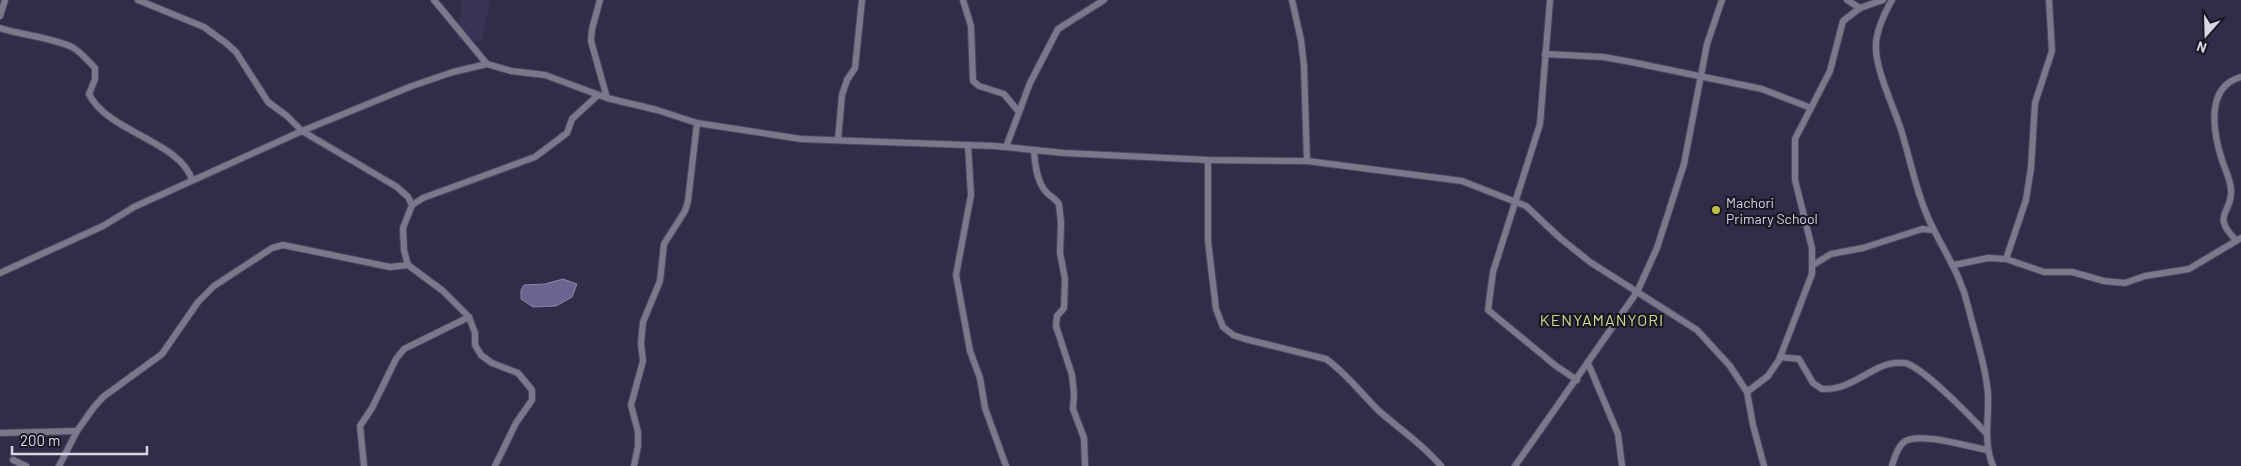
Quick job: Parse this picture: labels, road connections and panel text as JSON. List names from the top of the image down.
{
  "districts": ["KENYAMANYORI"],
  "places": ["Machori Primary School"],
  "scale_bar": "200 m",
  "north": "bottom"
}
